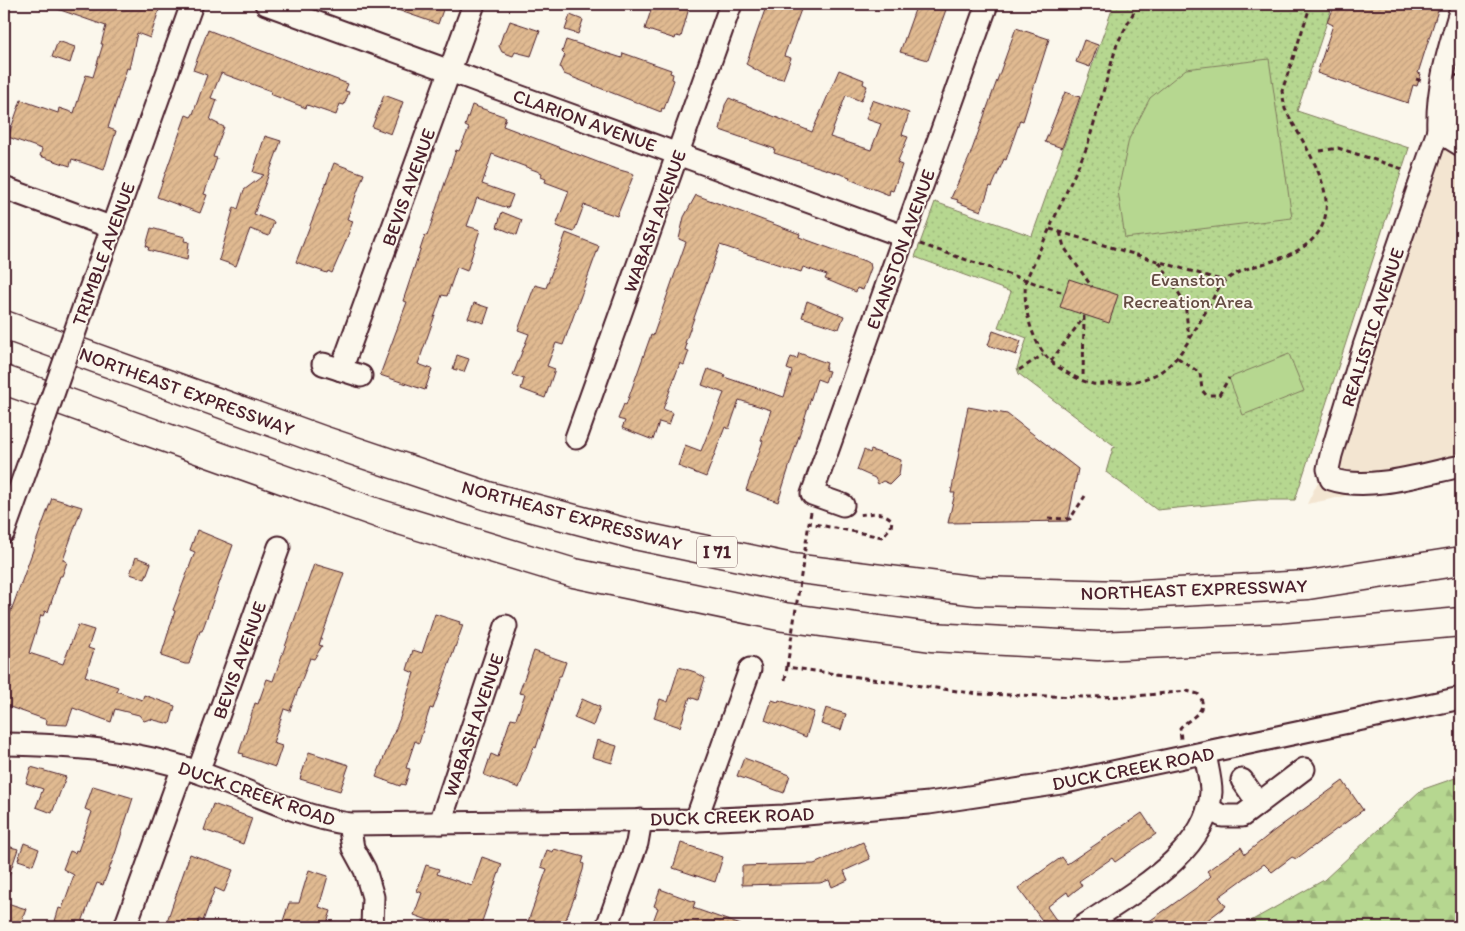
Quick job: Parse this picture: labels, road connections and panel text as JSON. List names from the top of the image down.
{
  "streets": {
    "highway": ["NORTHEAST EXPRESSWAY", "I 71"],
    "street": [
      "CLARION AVENUE",
      "BEVIS AVENUE",
      "WABASH AVENUE",
      "EVANSTON AVENUE",
      "TRIMBLE AVENUE",
      "REALISTIC AVENUE",
      "DUCK CREEK ROAD"
    ]
  },
  "crossings": [
    ["CLARION AVENUE", "BEVIS AVENUE"],
    ["CLARION AVENUE", "WABASH AVENUE"],
    ["CLARION AVENUE", "EVANSTON AVENUE"],
    ["BEVIS AVENUE", "DUCK CREEK ROAD"],
    ["WABASH AVENUE", "DUCK CREEK ROAD"]
  ],
  "parks": ["Evanston Recreation Area"]
}
